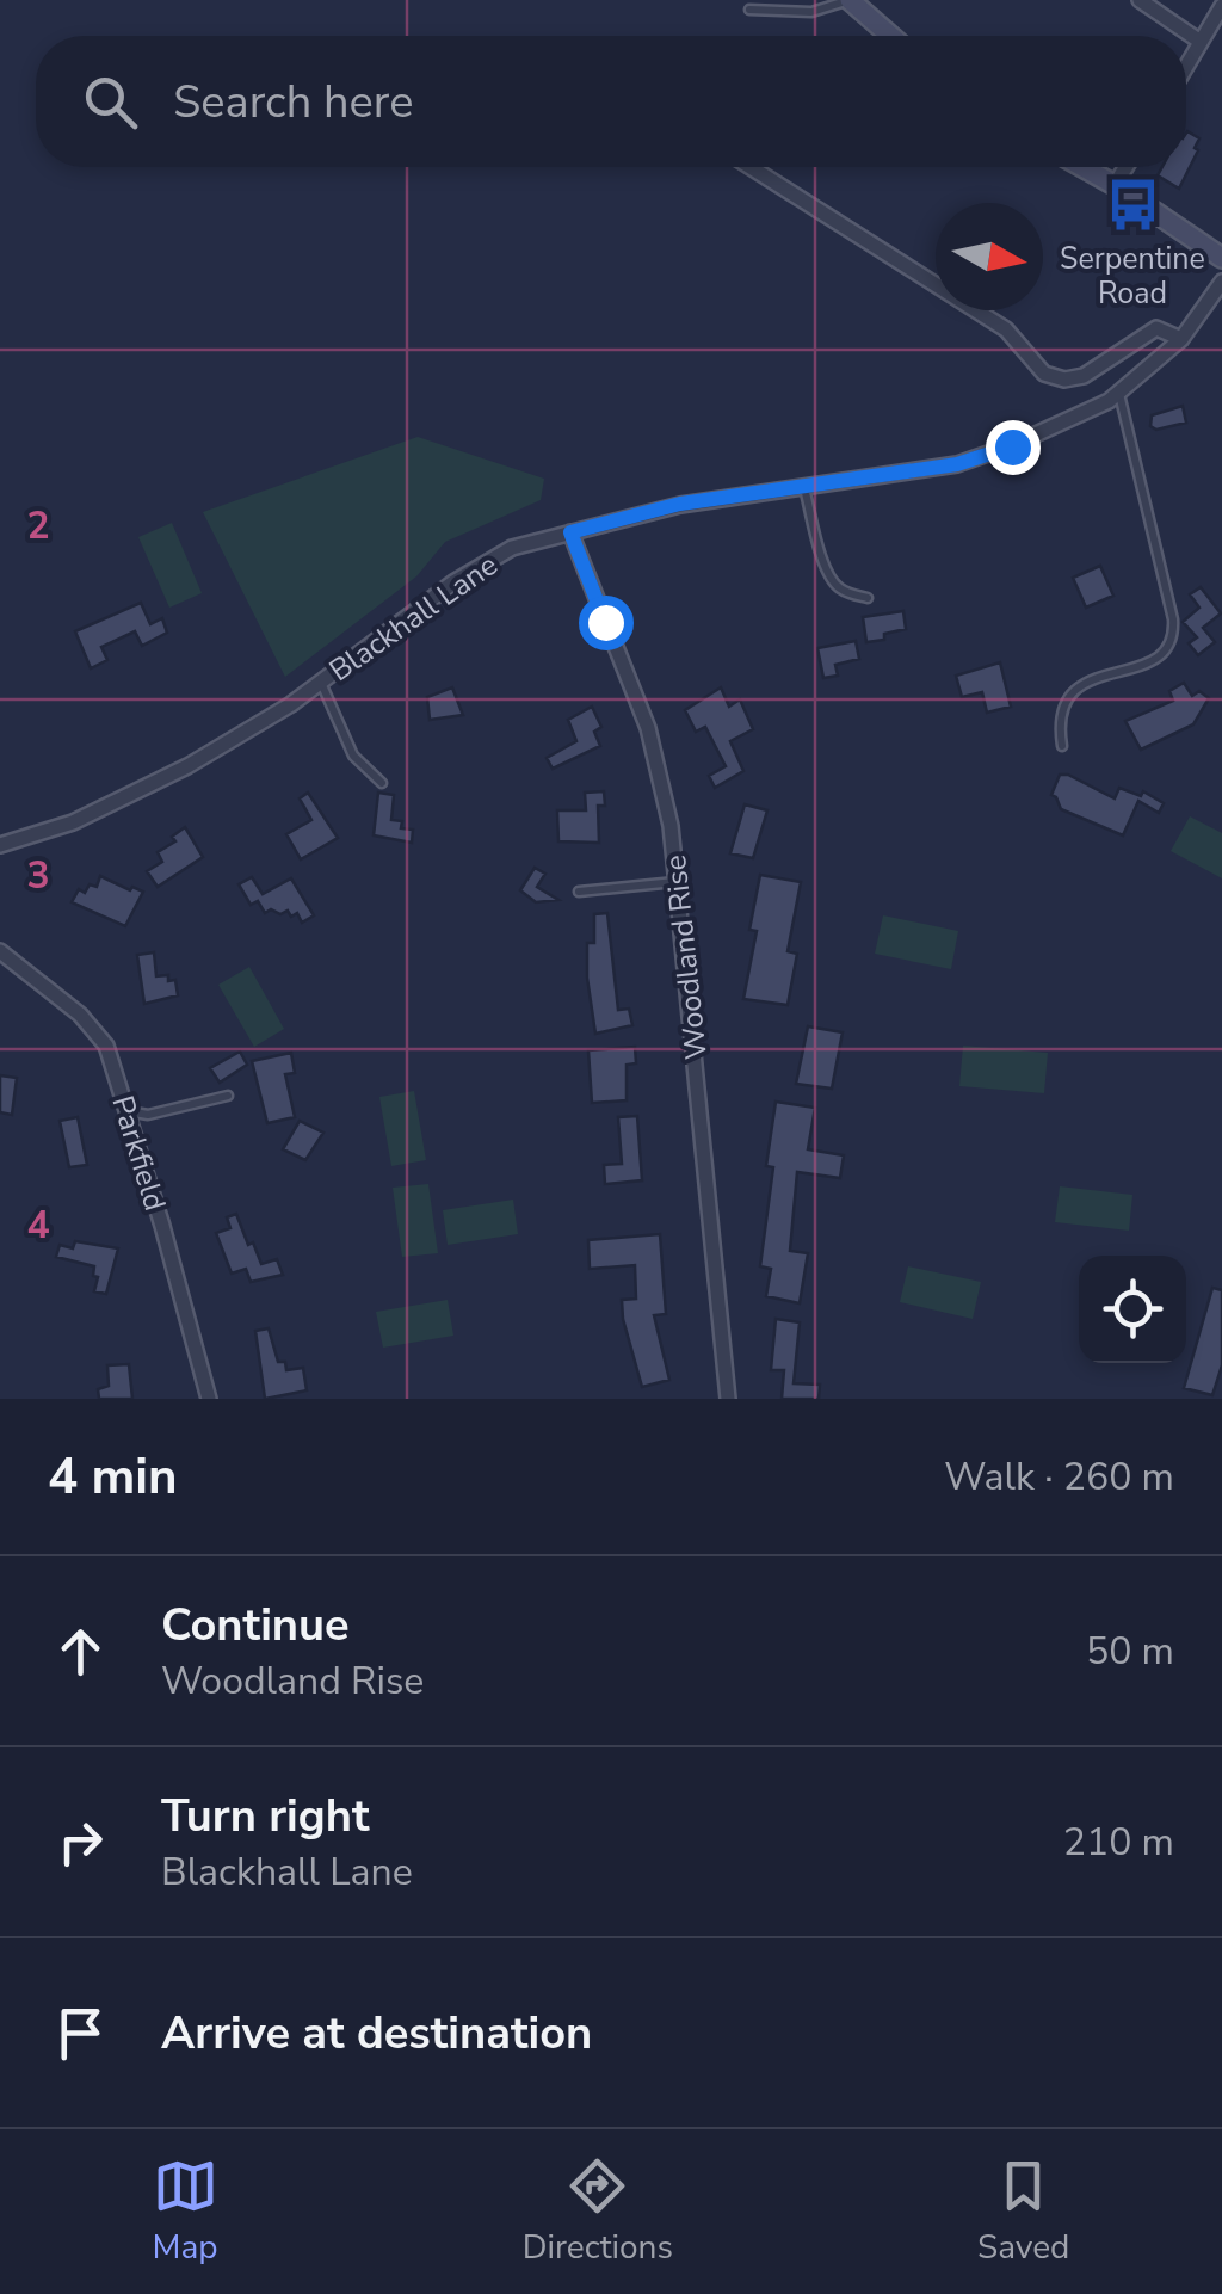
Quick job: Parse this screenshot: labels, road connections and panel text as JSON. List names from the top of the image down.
{
  "streets": {
    "street": ["Blackhall Lane", "Woodland Rise", "Parkfield"]
  },
  "crossings": [
    ["Blackhall Lane", "Woodland Rise"]
  ],
  "places": {
    "bus stop": ["Serpentine Road"]
  },
  "north": "right",
  "page": {
    "search": "Search here",
    "heading": ["4 min", "Walk · 260 m"],
    "list": [
      ["Continue", "Woodland Rise", "50 m"],
      ["Turn right", "Blackhall Lane", "210 m"],
      "Arrive at destination"
    ],
    "nav": ["Map", "Directions", "Saved"]
  },
  "grid": {
    "rows": ["2", "3", "4"]
  }
}
